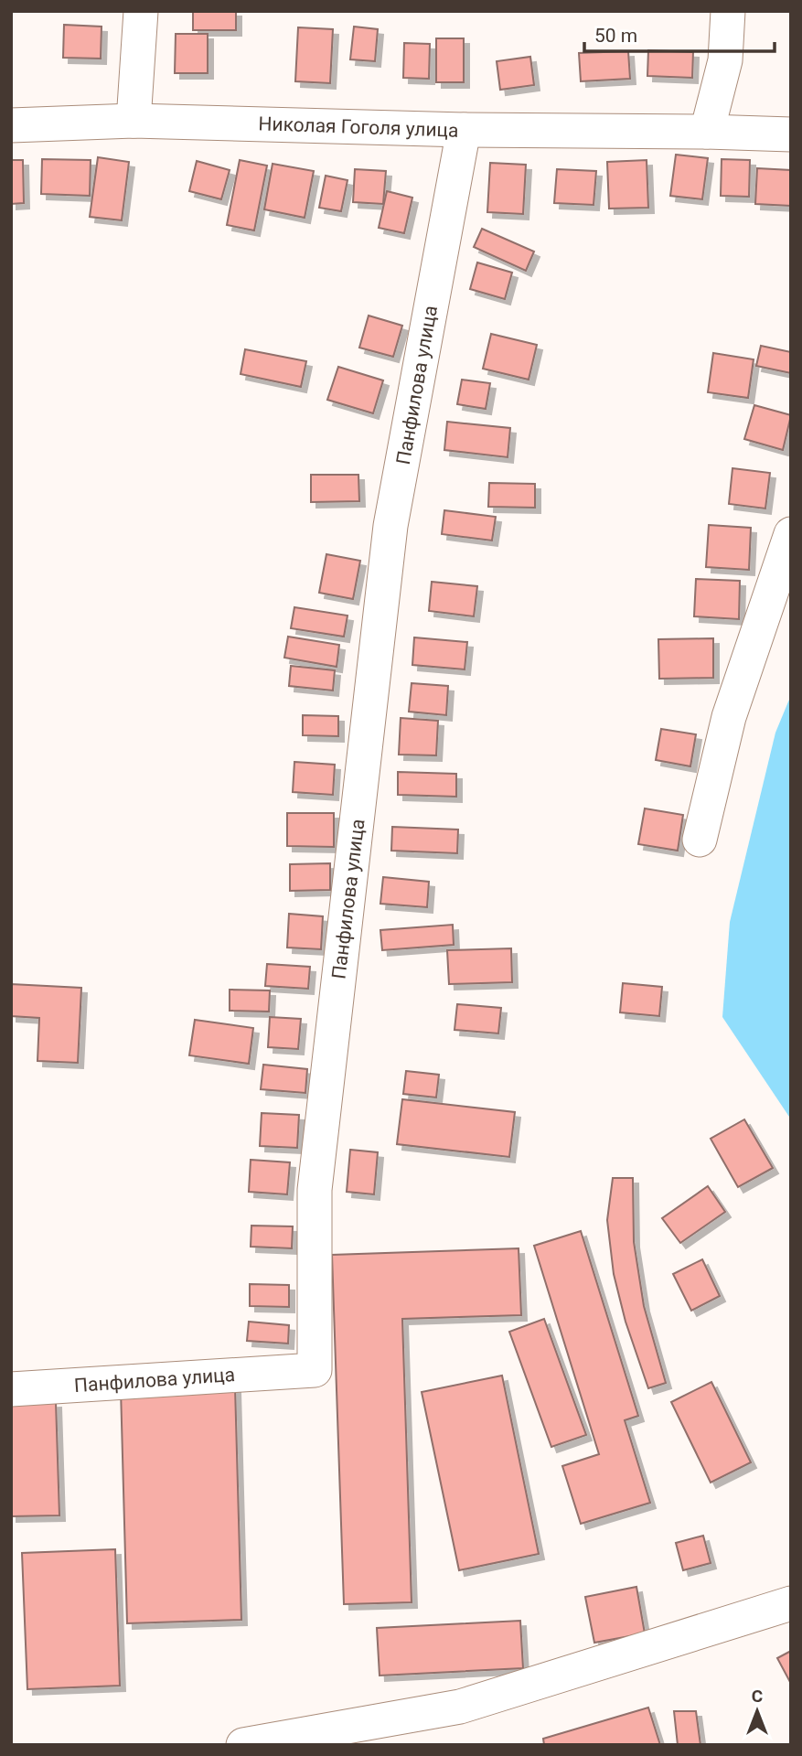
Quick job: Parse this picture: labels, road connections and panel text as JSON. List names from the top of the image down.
{
  "streets": {
    "street": ["Николая Гоголя улица", "Панфилова улица"]
  },
  "crossings": [
    ["Николая Гоголя улица", "Панфилова улица"]
  ],
  "scale_bar": "50 m",
  "north": "top"
}
